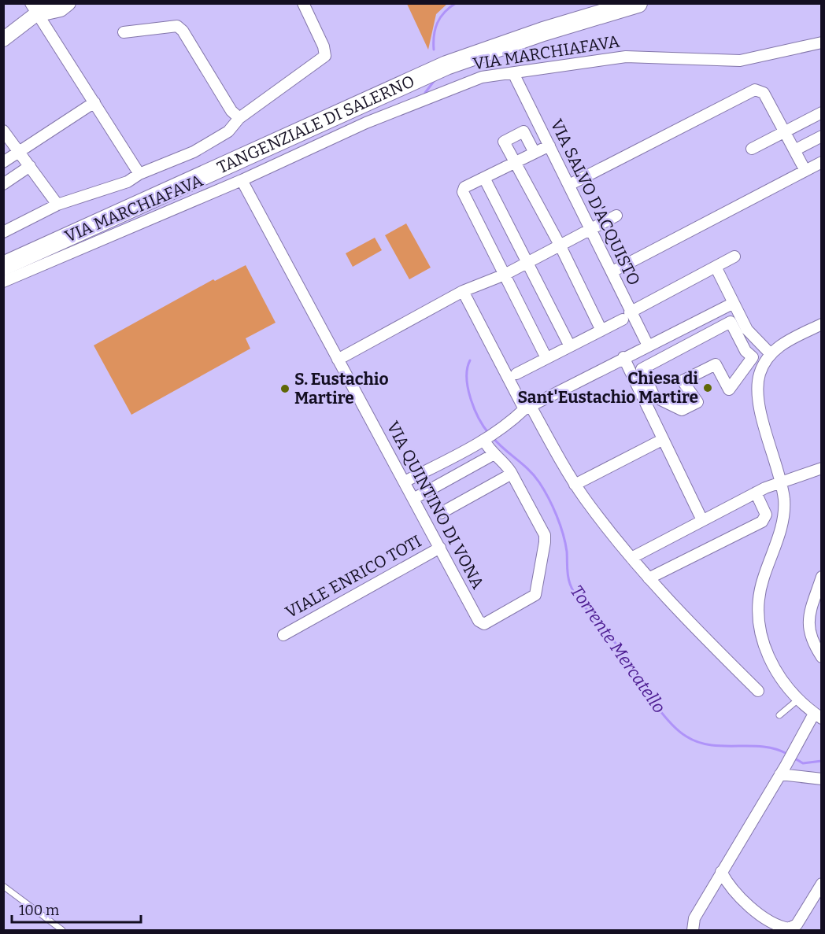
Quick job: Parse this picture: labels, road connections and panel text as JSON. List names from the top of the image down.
{
  "streets": {
    "highway": ["TANGENZIALE DI SALERNO"],
    "street": [
      "VIA MARCHIAFAVA",
      "VIA SALVO D'ACQUISTO",
      "VIA QUINTINO DI VONA",
      "VIALE ENRICO TOTI"
    ]
  },
  "crossings": [
    ["VIA MARCHIAFAVA", "VIA SALVO D'ACQUISTO"],
    ["VIA MARCHIAFAVA", "VIA QUINTINO DI VONA"],
    ["VIA QUINTINO DI VONA", "VIALE ENRICO TOTI"]
  ],
  "water": ["Torrente Mercatello"],
  "places": ["Chiesa di Sant'Eustachio Martire", "S. Eustachio Martire"],
  "scale_bar": "100 m"
}
